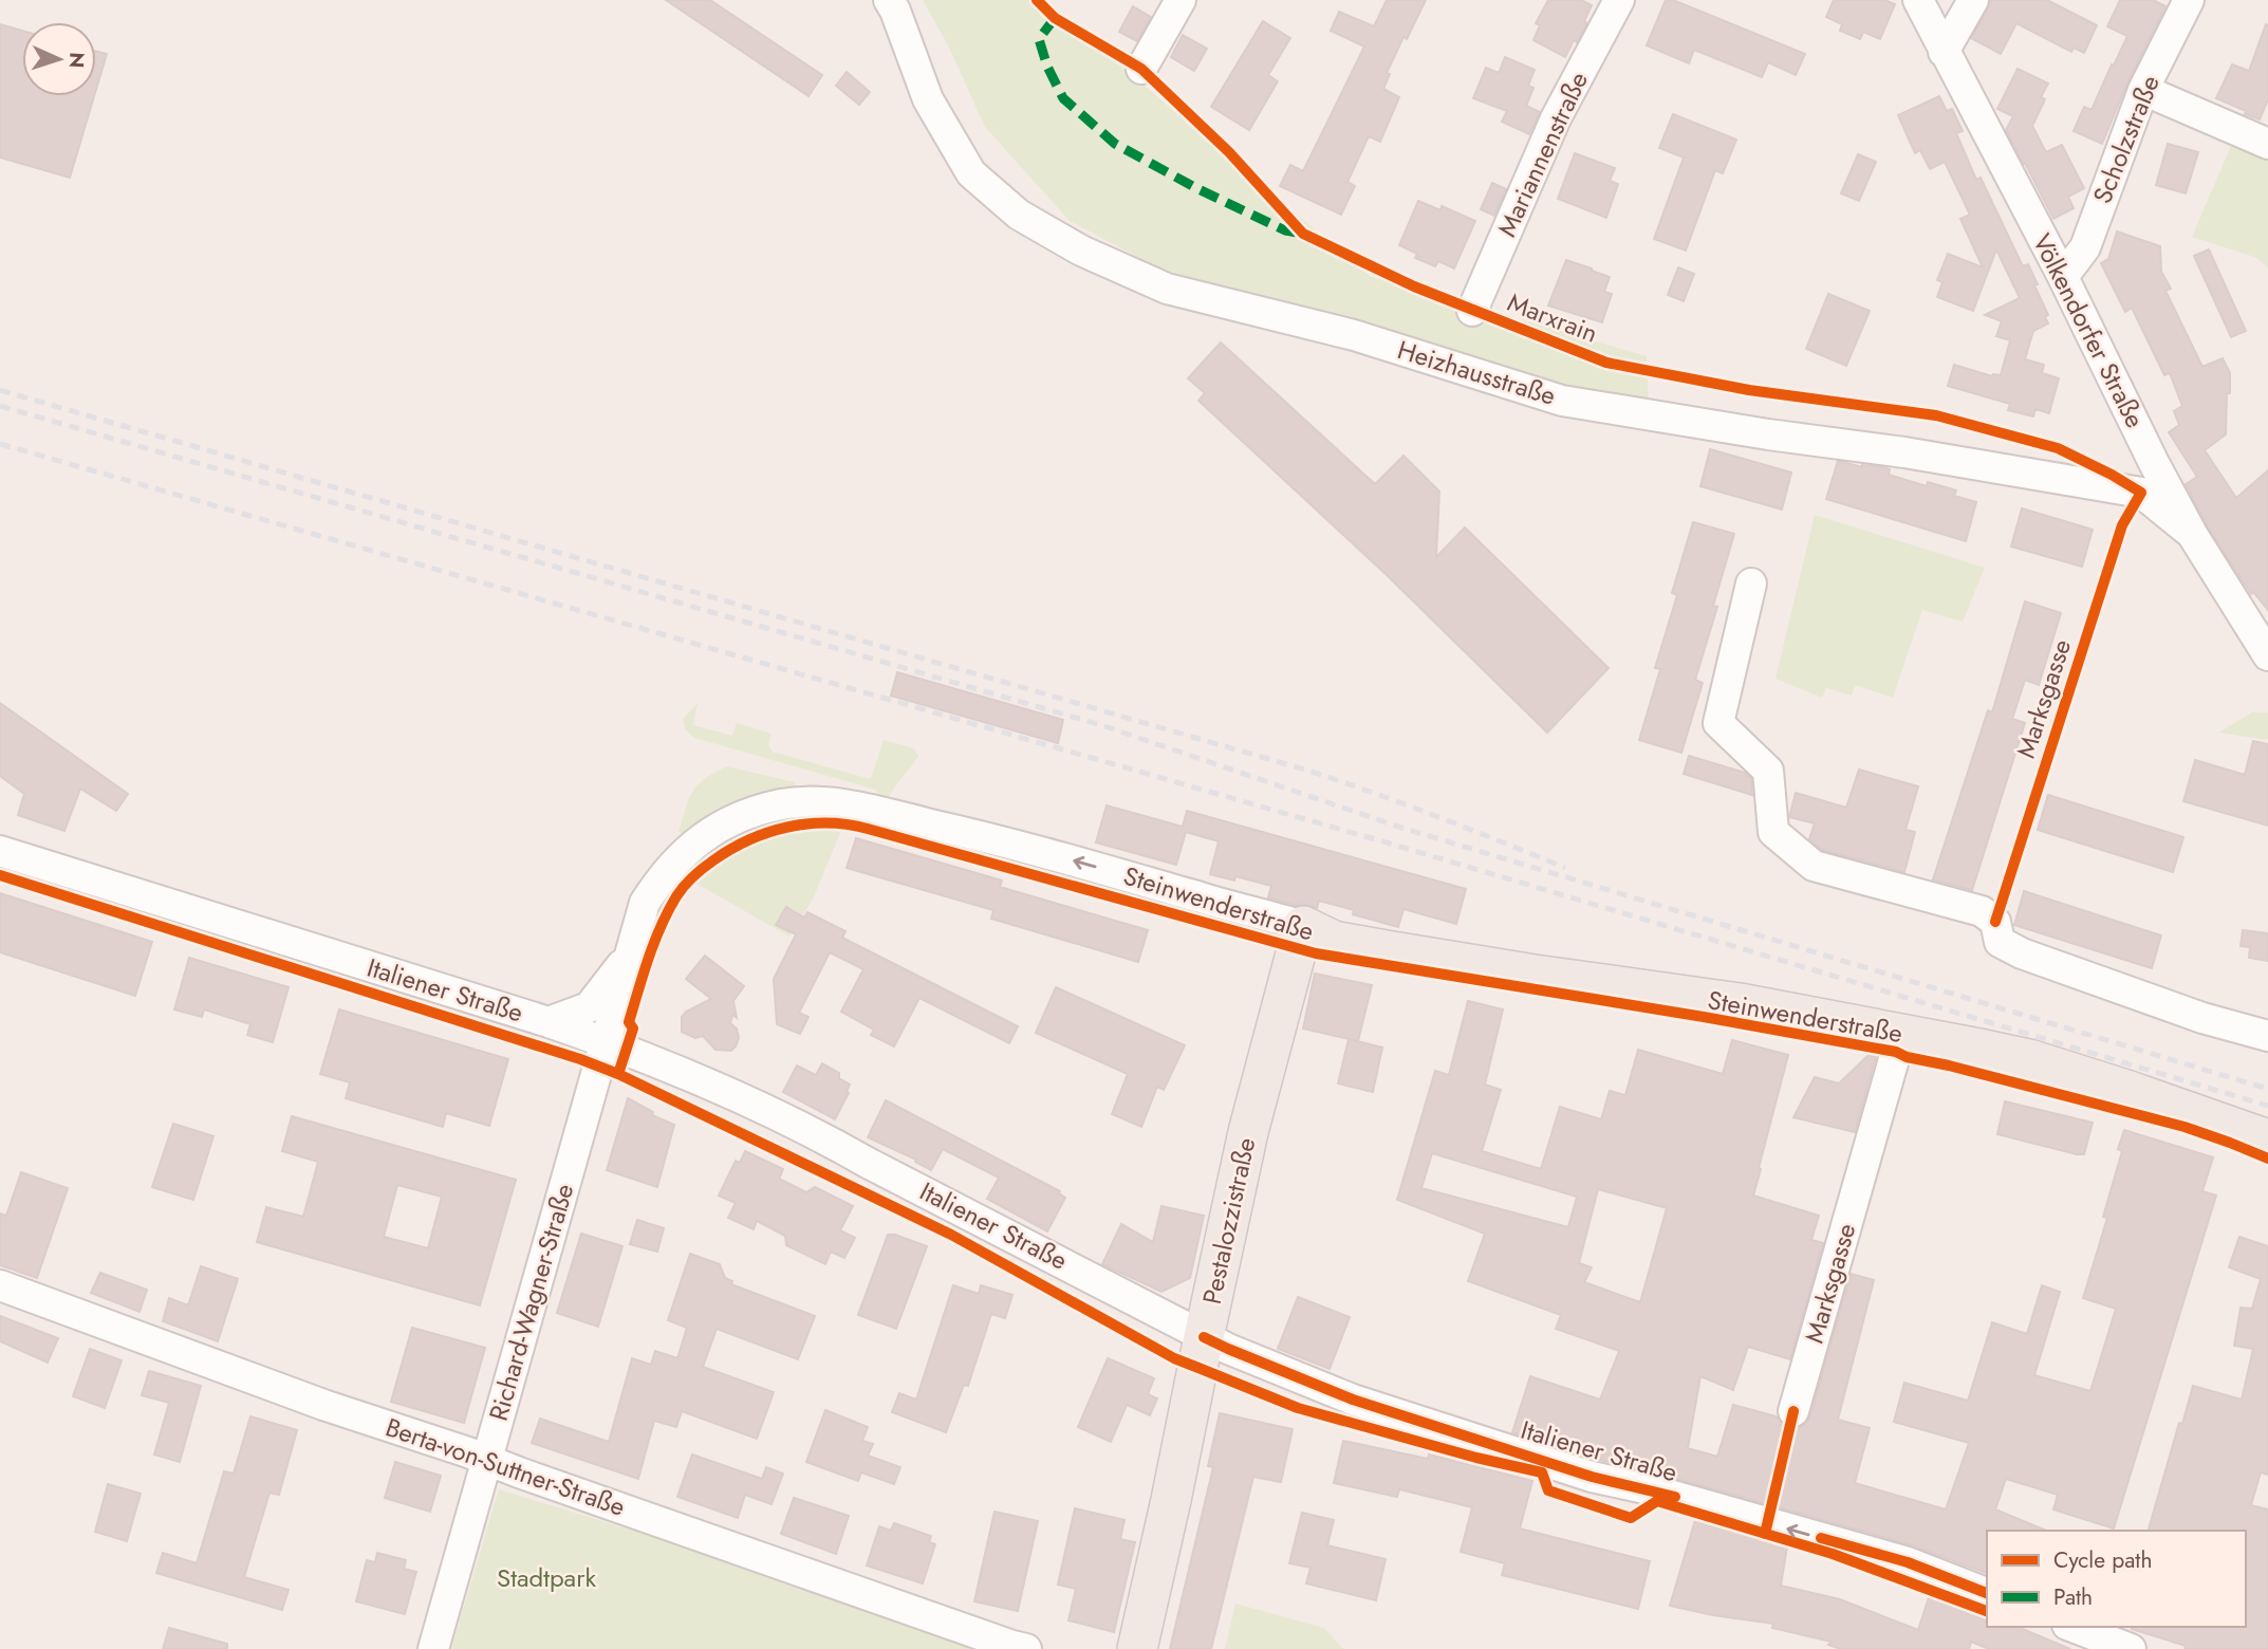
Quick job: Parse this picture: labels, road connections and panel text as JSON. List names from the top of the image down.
{
  "streets": {
    "main road": ["Steinwenderstraße", "Pestalozzistraße"],
    "street": [
      "Scholzstraße",
      "Mariannenstraße",
      "Völkendorfer Straße",
      "Heizhausstraße",
      "Marksgasse",
      "Italiener Straße",
      "Richard-Wagner-Straße",
      "Berta-von-Suttner-Straße"
    ],
    "cycle path": ["Marxrain"]
  },
  "crossings": [
    ["Scholzstraße", "Völkendorfer Straße"],
    ["Völkendorfer Straße", "Heizhausstraße"],
    ["Marksgasse", "Steinwenderstraße"],
    ["Steinwenderstraße", "Italiener Straße"],
    ["Steinwenderstraße", "Pestalozzistraße"],
    ["Steinwenderstraße", "Richard-Wagner-Straße"],
    ["Italiener Straße", "Pestalozzistraße"],
    ["Italiener Straße", "Richard-Wagner-Straße"],
    ["Richard-Wagner-Straße", "Berta-von-Suttner-Straße"]
  ],
  "one_way": ["Steinwenderstraße", "Italiener Straße"],
  "parks": ["Stadtpark"],
  "legend": ["Cycle path", "Path"],
  "north": "right"
}
